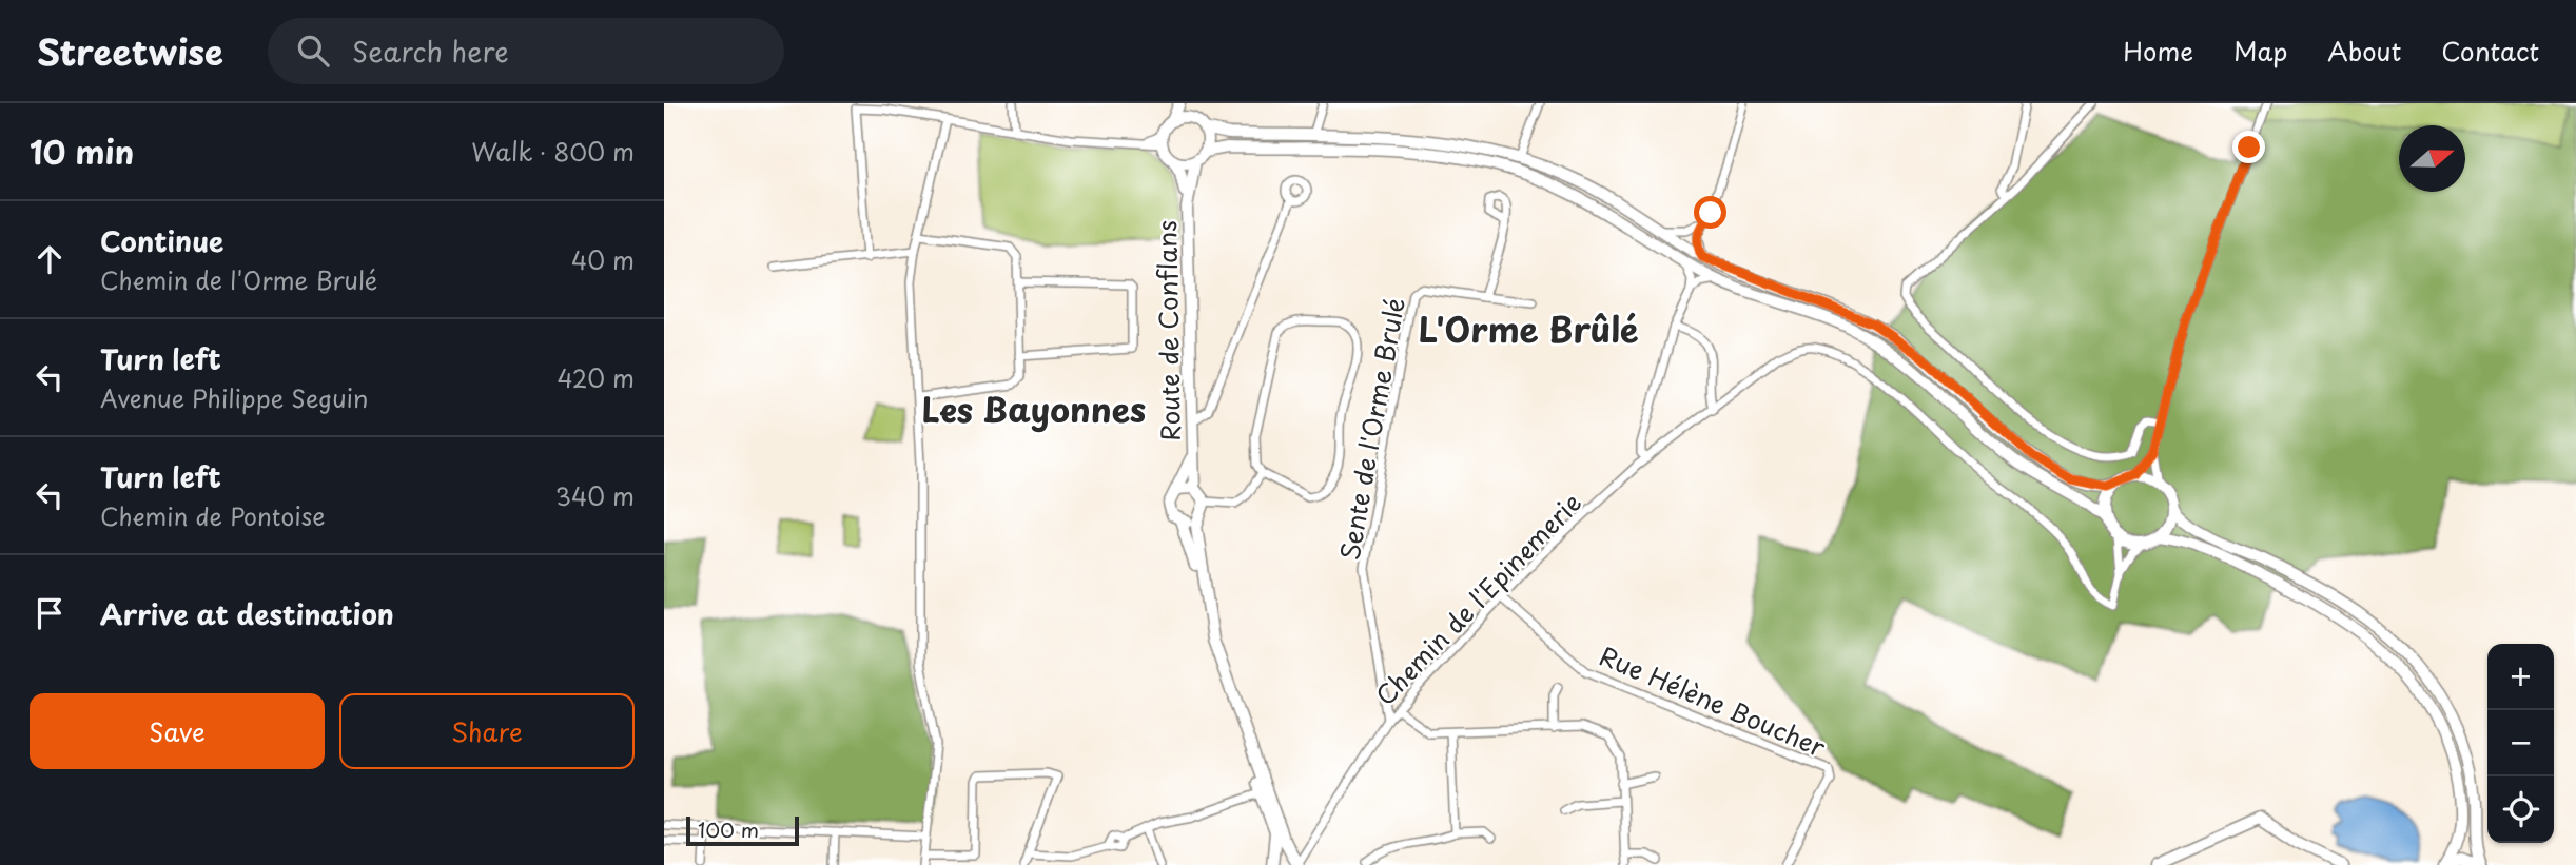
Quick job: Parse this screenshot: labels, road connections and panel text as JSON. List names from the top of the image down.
{
  "streets": {
    "main road": ["Route de Conflans"],
    "street": ["Sente de l'Orme Brulé", "Chemin de l'Epinemerie", "Rue Hélène Boucher"]
  },
  "crossings": [
    ["Sente de l'Orme Brulé", "Chemin de l'Epinemerie"],
    ["Chemin de l'Epinemerie", "Rue Hélène Boucher"]
  ],
  "districts": ["L'Orme Brûlé", "Les Bayonnes"],
  "scale_bar": "100 m",
  "north": "right",
  "page": {
    "header": "Streetwise",
    "search": "Search here",
    "nav": [
      "Home",
      "Map",
      "About",
      "Contact"
    ],
    "heading": ["10 min", "Walk · 800 m"],
    "list": [
      ["Continue", "Chemin de l'Orme Brulé", "40 m"],
      ["Turn left", "Avenue Philippe Seguin", "420 m"],
      ["Turn left", "Chemin de Pontoise", "340 m"],
      "Arrive at destination"
    ],
    "map_buttons": ["+", "−"],
    "buttons": ["Save", "Share"],
    "scale": "100 m"
  }
}
